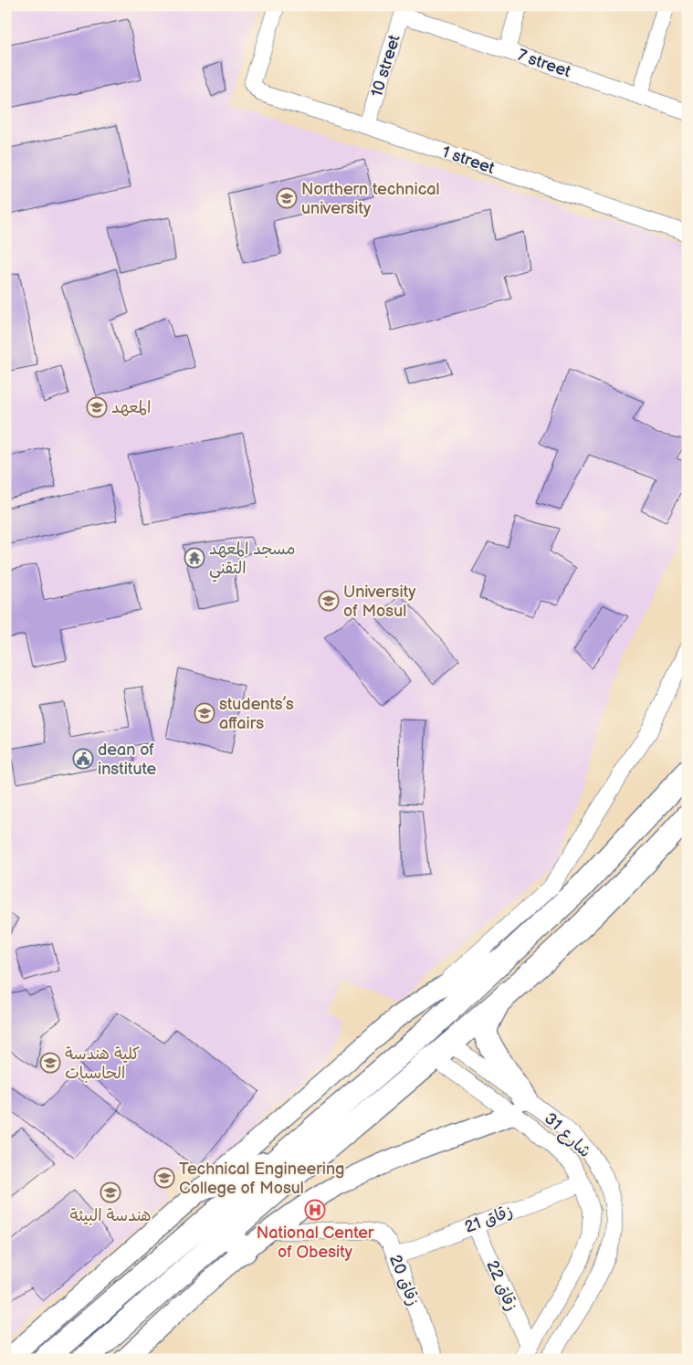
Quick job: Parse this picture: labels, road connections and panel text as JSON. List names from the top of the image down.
{
  "streets": {
    "street": [
      "7 street",
      "10 street",
      "1 street",
      "شارع 31",
      "زقاق 21",
      "زقاق 20",
      "زقاق 22"
    ]
  },
  "crossings": [
    ["7 street", "10 street"],
    ["10 street", "1 street"],
    ["شارع 31", "زقاق 21"],
    ["شارع 31", "زقاق 22"],
    ["زقاق 21", "زقاق 20"],
    ["زقاق 21", "زقاق 22"]
  ],
  "places": {
    "school or university": [
      "Northern technical university",
      "المعهد",
      "University of Mosul",
      "students’s affairs",
      "كلية هندسة الحاسبات",
      "Technical Engineering College of Mosul",
      "هندسة البيئة"
    ],
    "temple": ["مسجد المعهد التقني"],
    "public building": ["dean of institute"],
    "hospital": ["National Center of Obesity"]
  }
}
